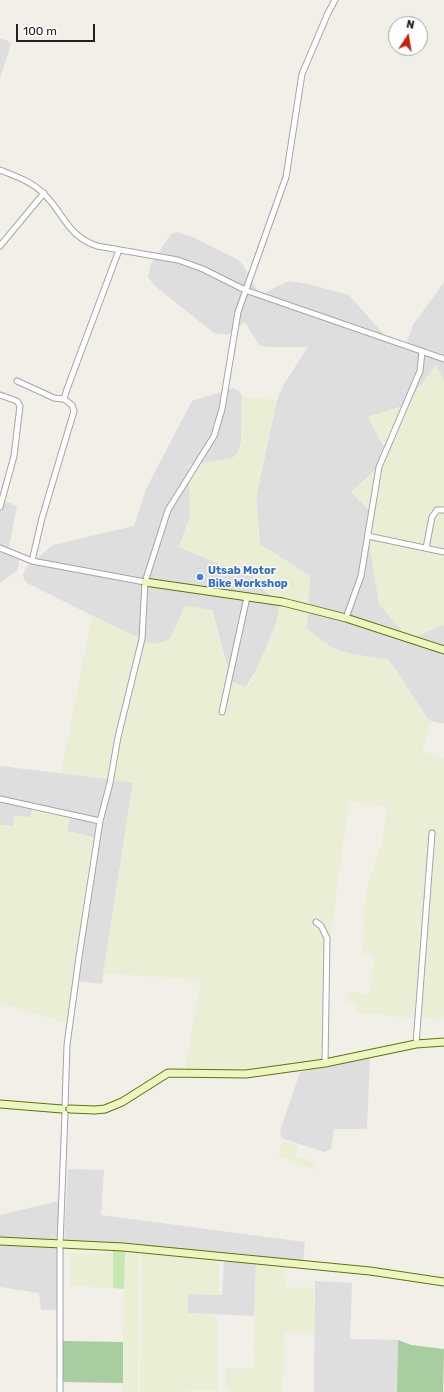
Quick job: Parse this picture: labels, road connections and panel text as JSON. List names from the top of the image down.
{
  "places": ["Utsab Motor Bike Workshop"],
  "scale_bar": "100 m",
  "north": "top"
}
